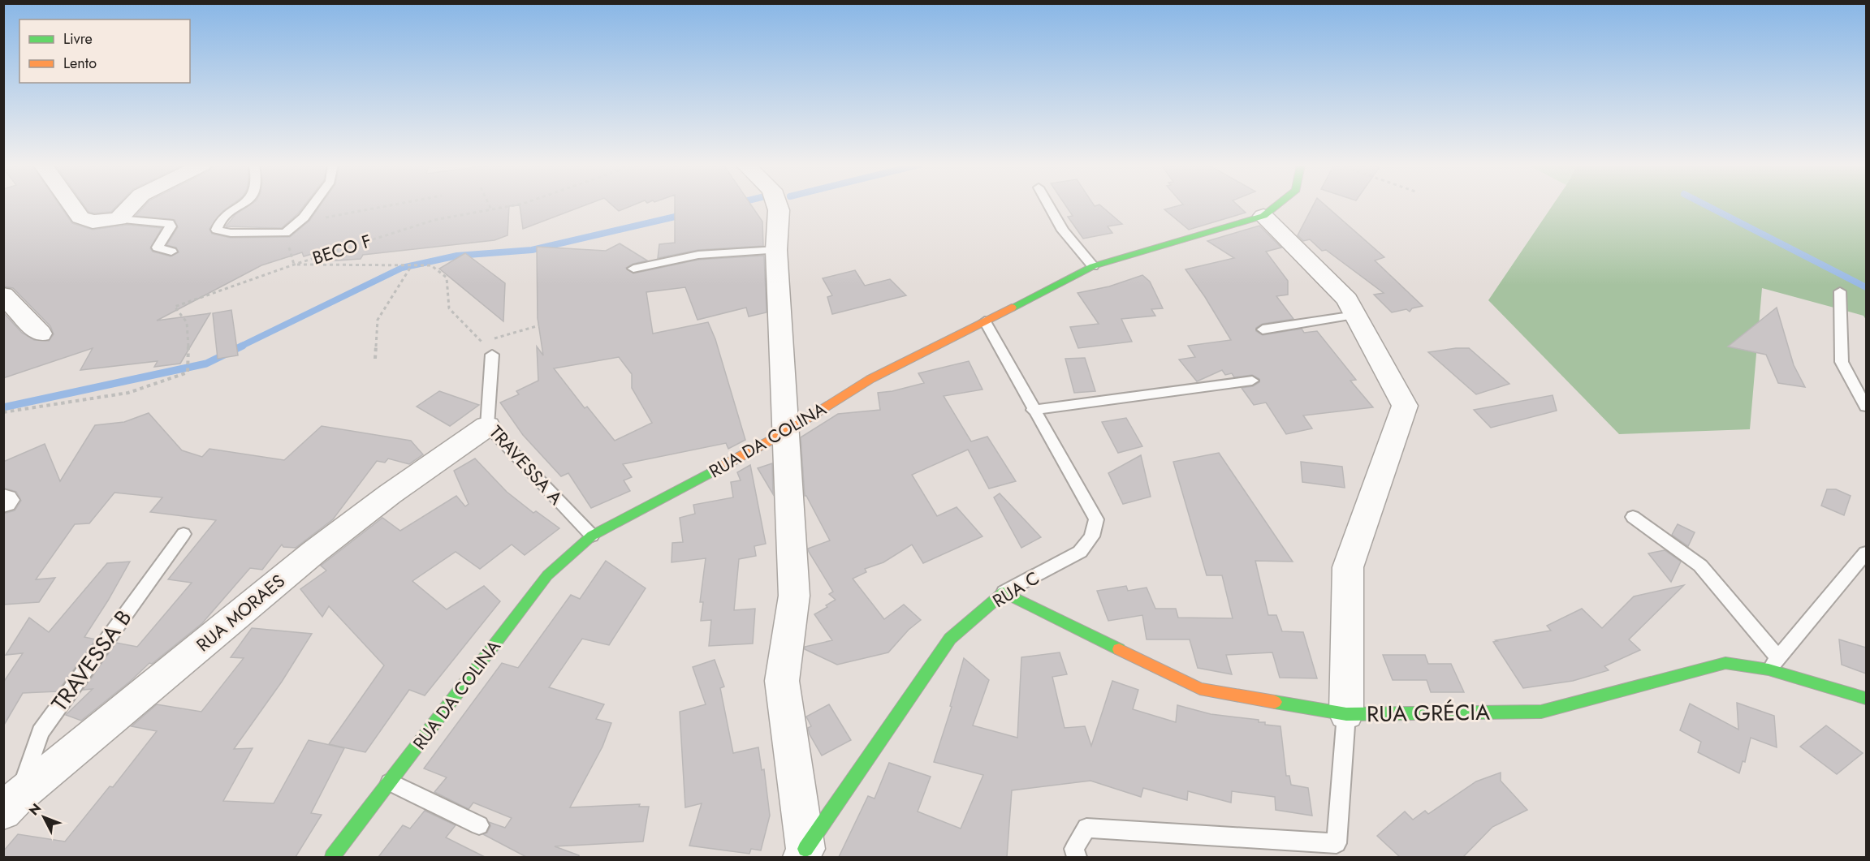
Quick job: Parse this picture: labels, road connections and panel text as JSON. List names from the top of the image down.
{
  "streets": {
    "street": [
      "RUA DA COLINA",
      "RUA C",
      "RUA MORAES",
      "RUA GRÉCIA"
    ],
    "lane": ["TRAVESSA A", "TRAVESSA B"],
    "path": ["BECO F"]
  },
  "crossings": [
    ["RUA DA COLINA", "TRAVESSA A"],
    ["RUA DA COLINA", "RUA C"],
    ["TRAVESSA A", "RUA MORAES"],
    ["RUA C", "RUA GRÉCIA"],
    ["RUA MORAES", "TRAVESSA B"]
  ],
  "legend": ["Livre", "Lento"],
  "north": "top left"
}
